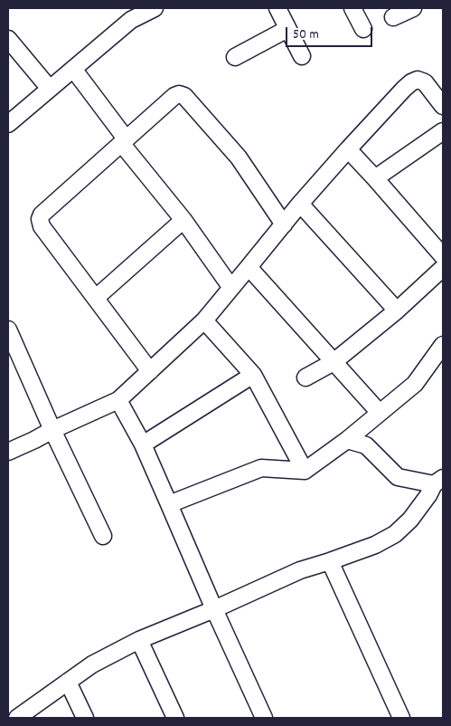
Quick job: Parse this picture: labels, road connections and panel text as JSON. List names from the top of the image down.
{
  "scale_bar": "50 m"
}
